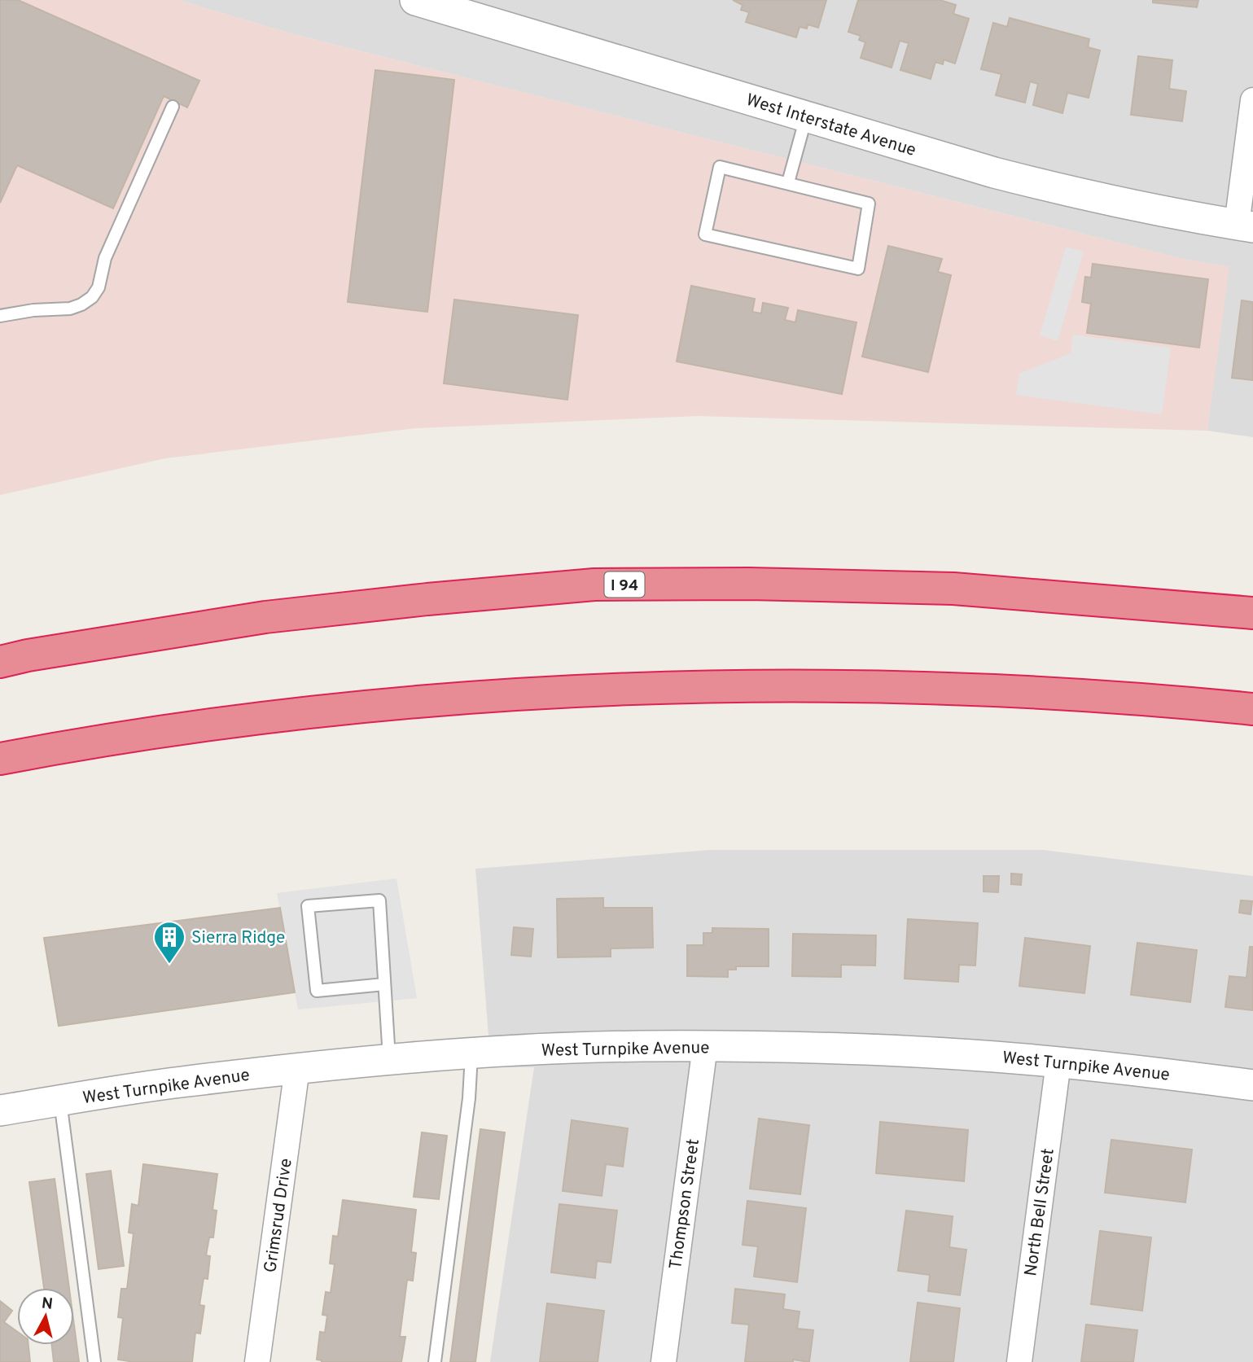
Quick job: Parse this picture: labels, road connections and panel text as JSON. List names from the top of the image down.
{
  "streets": {
    "highway": ["I 94"],
    "street": [
      "West Interstate Avenue",
      "West Turnpike Avenue",
      "Thompson Street",
      "North Bell Street",
      "Grimsrud Drive"
    ]
  },
  "crossings": [
    ["West Turnpike Avenue", "Thompson Street"],
    ["West Turnpike Avenue", "North Bell Street"],
    ["West Turnpike Avenue", "Grimsrud Drive"]
  ],
  "places": {
    "building": ["Sierra Ridge"]
  },
  "north": "top"
}
